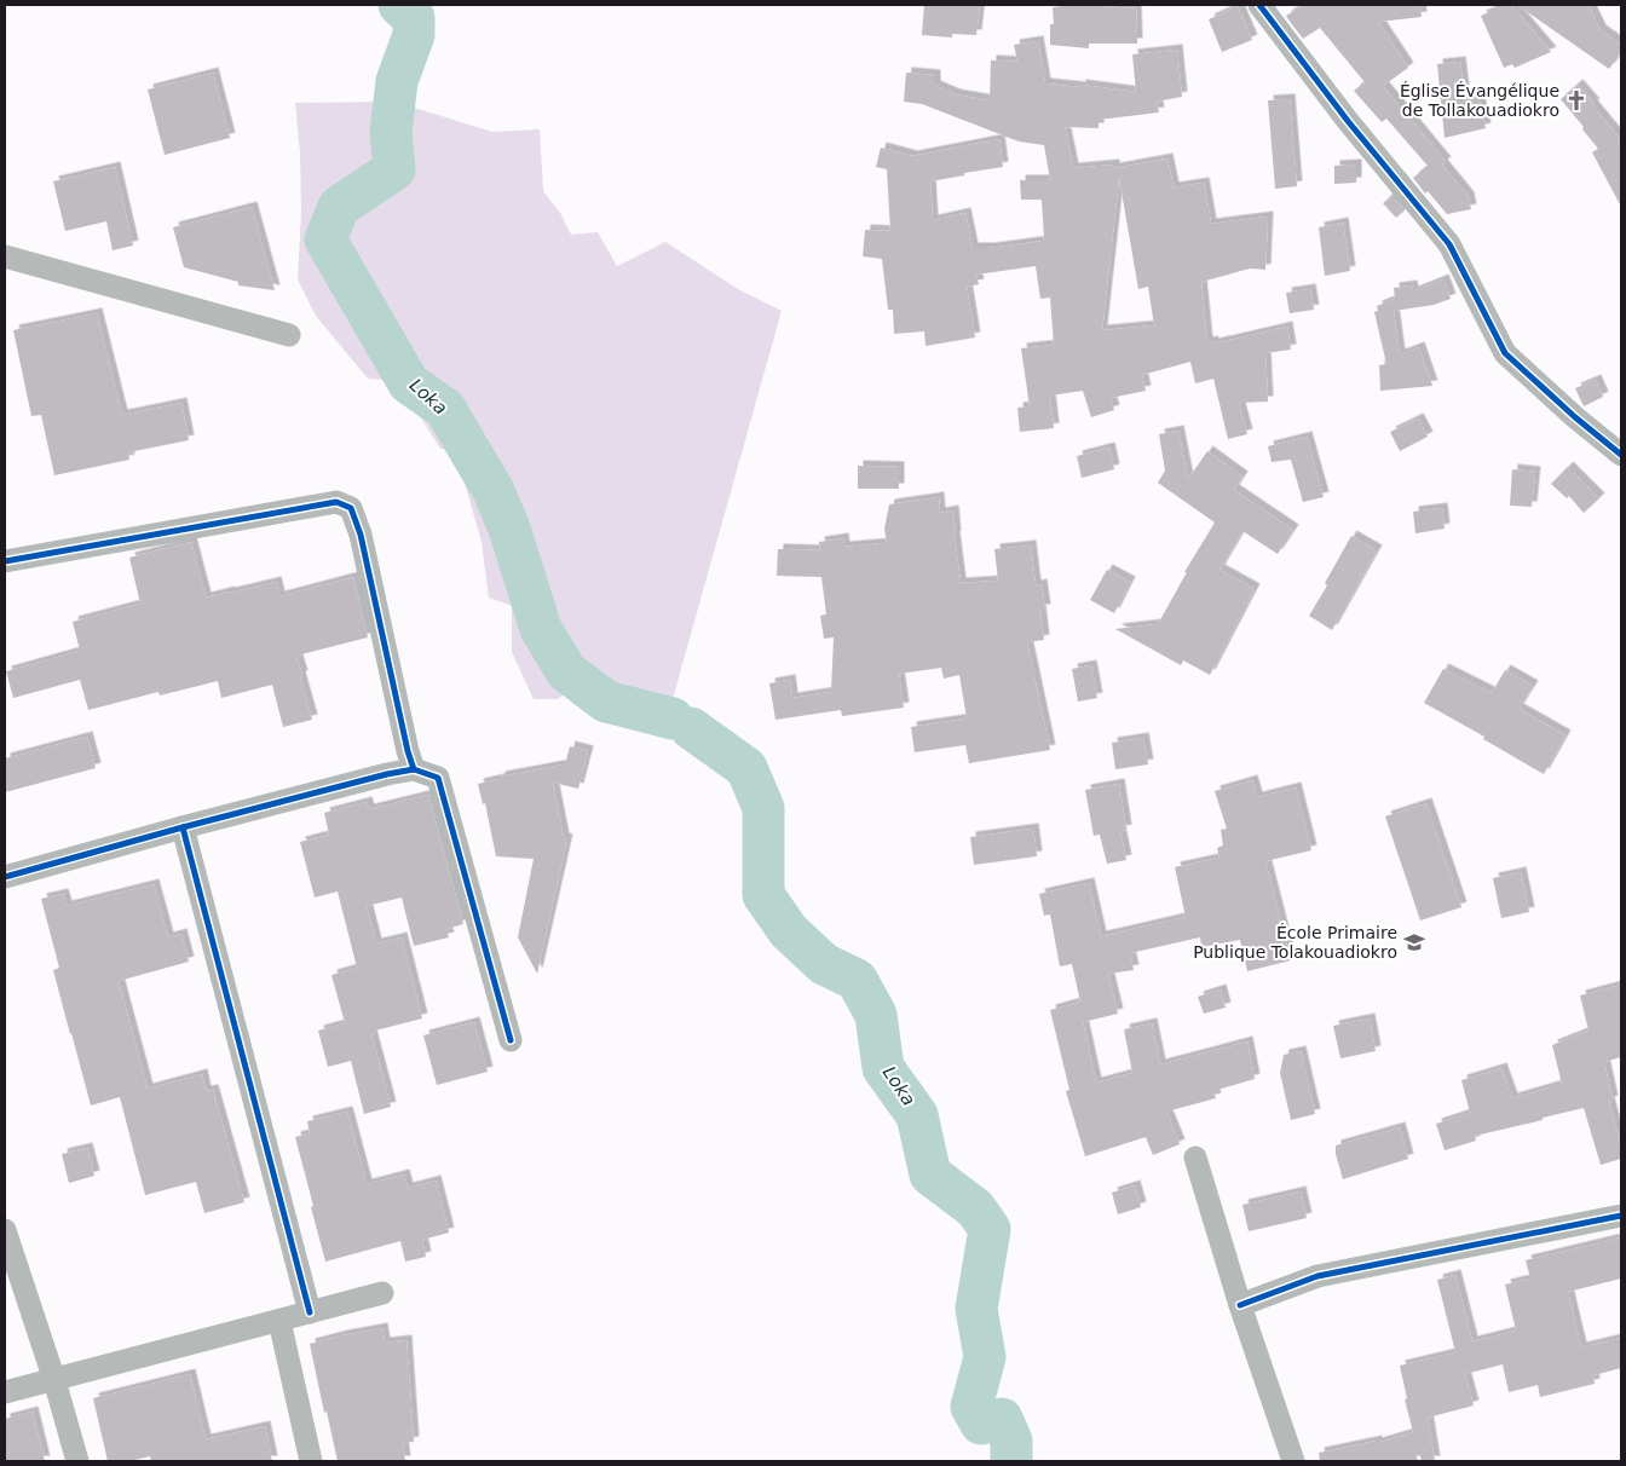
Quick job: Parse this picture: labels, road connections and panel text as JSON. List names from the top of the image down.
{
  "water": ["Loka"],
  "places": {
    "church": ["Église Évangélique de Tollakouadiokro"],
    "school or university": ["École Primaire Publique Tolakouadiokro"]
  }
}
